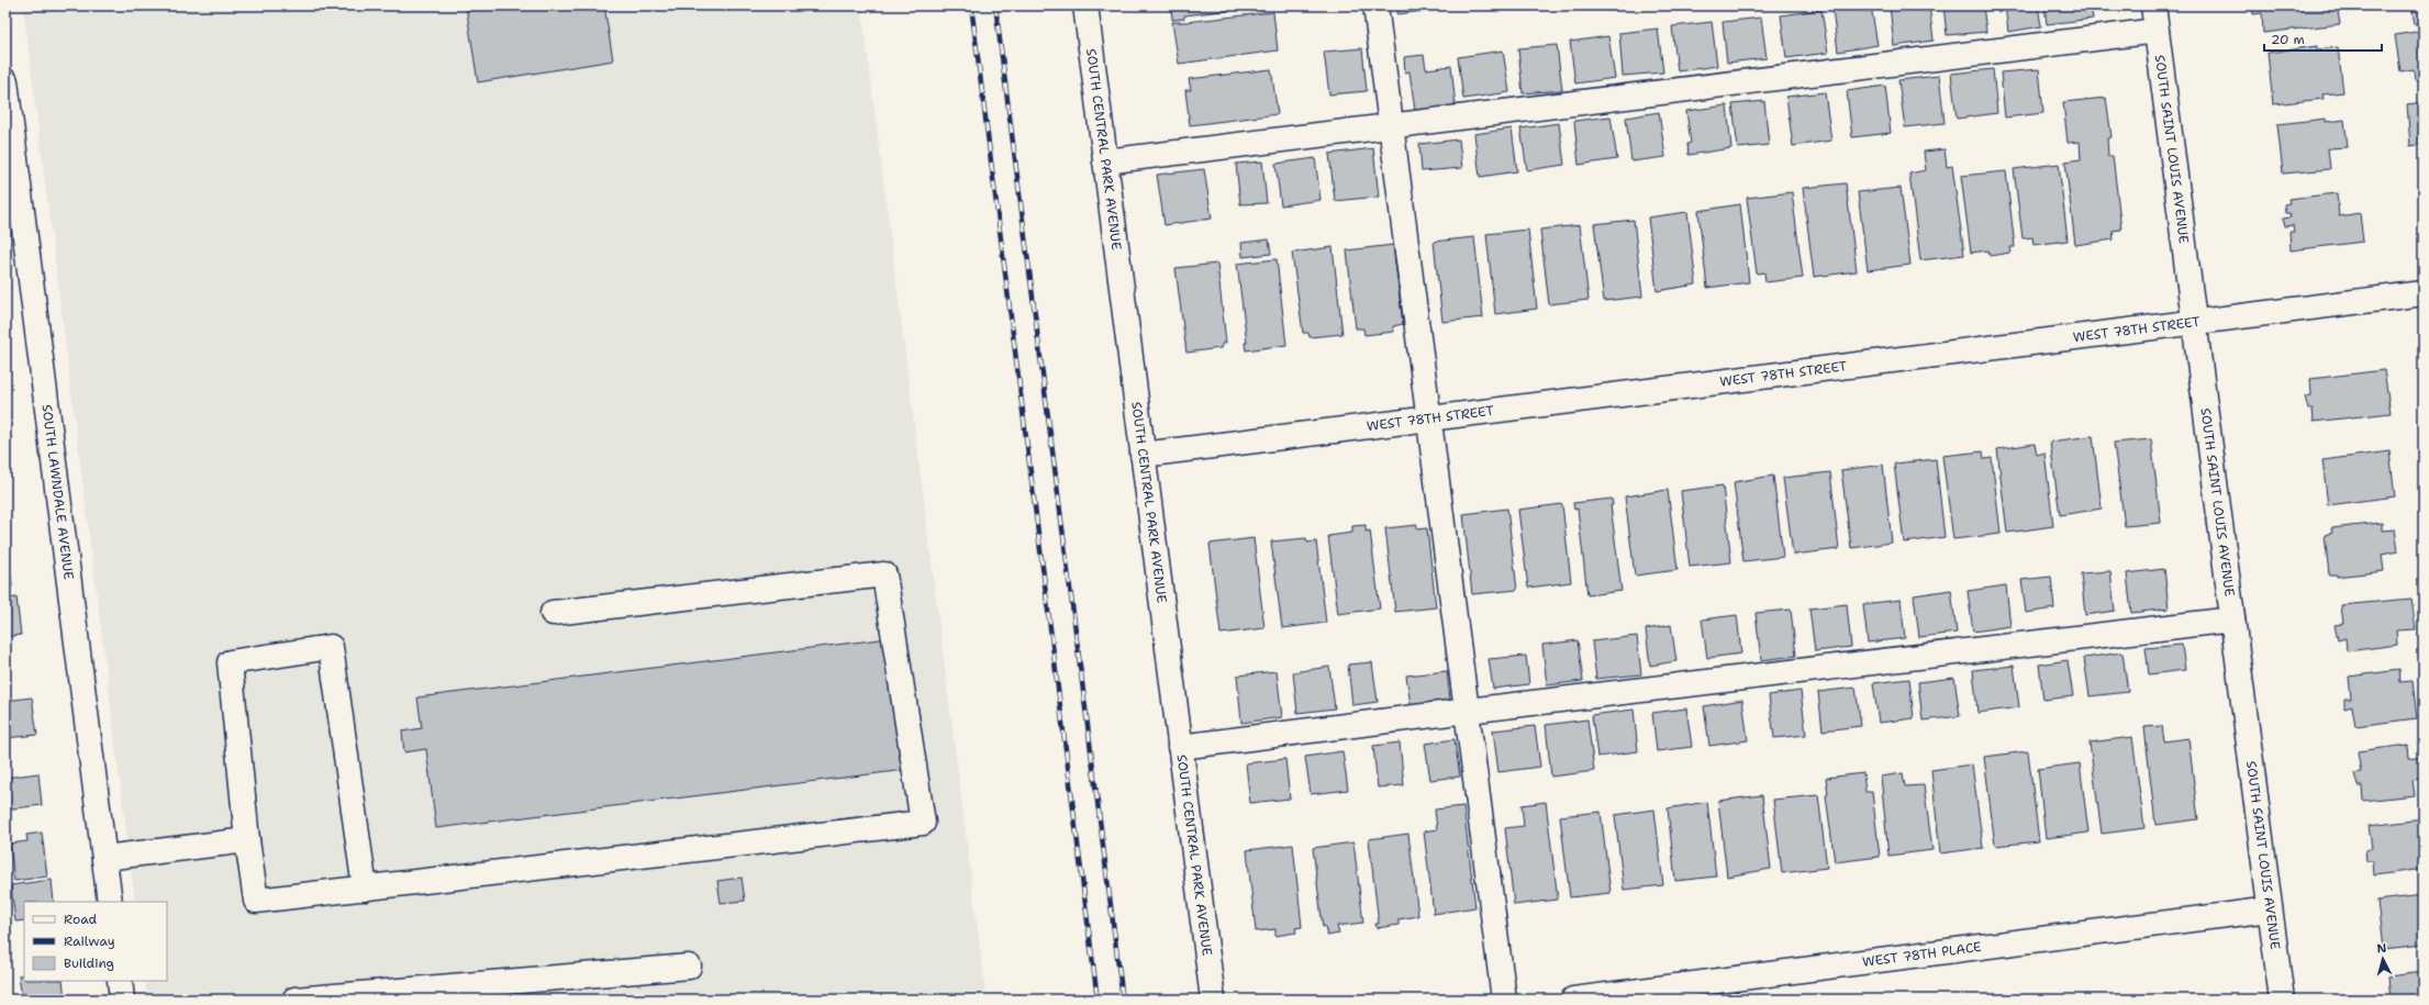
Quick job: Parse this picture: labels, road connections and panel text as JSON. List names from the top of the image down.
{
  "streets": {
    "street": [
      "SOUTH CENTRAL PARK AVENUE",
      "SOUTH SAINT LOUIS AVENUE",
      "WEST 78TH STREET",
      "SOUTH LAWNDALE AVENUE",
      "WEST 78TH PLACE"
    ]
  },
  "crossings": [
    ["SOUTH CENTRAL PARK AVENUE", "WEST 78TH STREET"],
    ["SOUTH SAINT LOUIS AVENUE", "WEST 78TH STREET"],
    ["SOUTH SAINT LOUIS AVENUE", "WEST 78TH PLACE"]
  ],
  "legend": ["Road", "Railway", "Building"],
  "scale_bar": "20 m",
  "north": "top"
}
